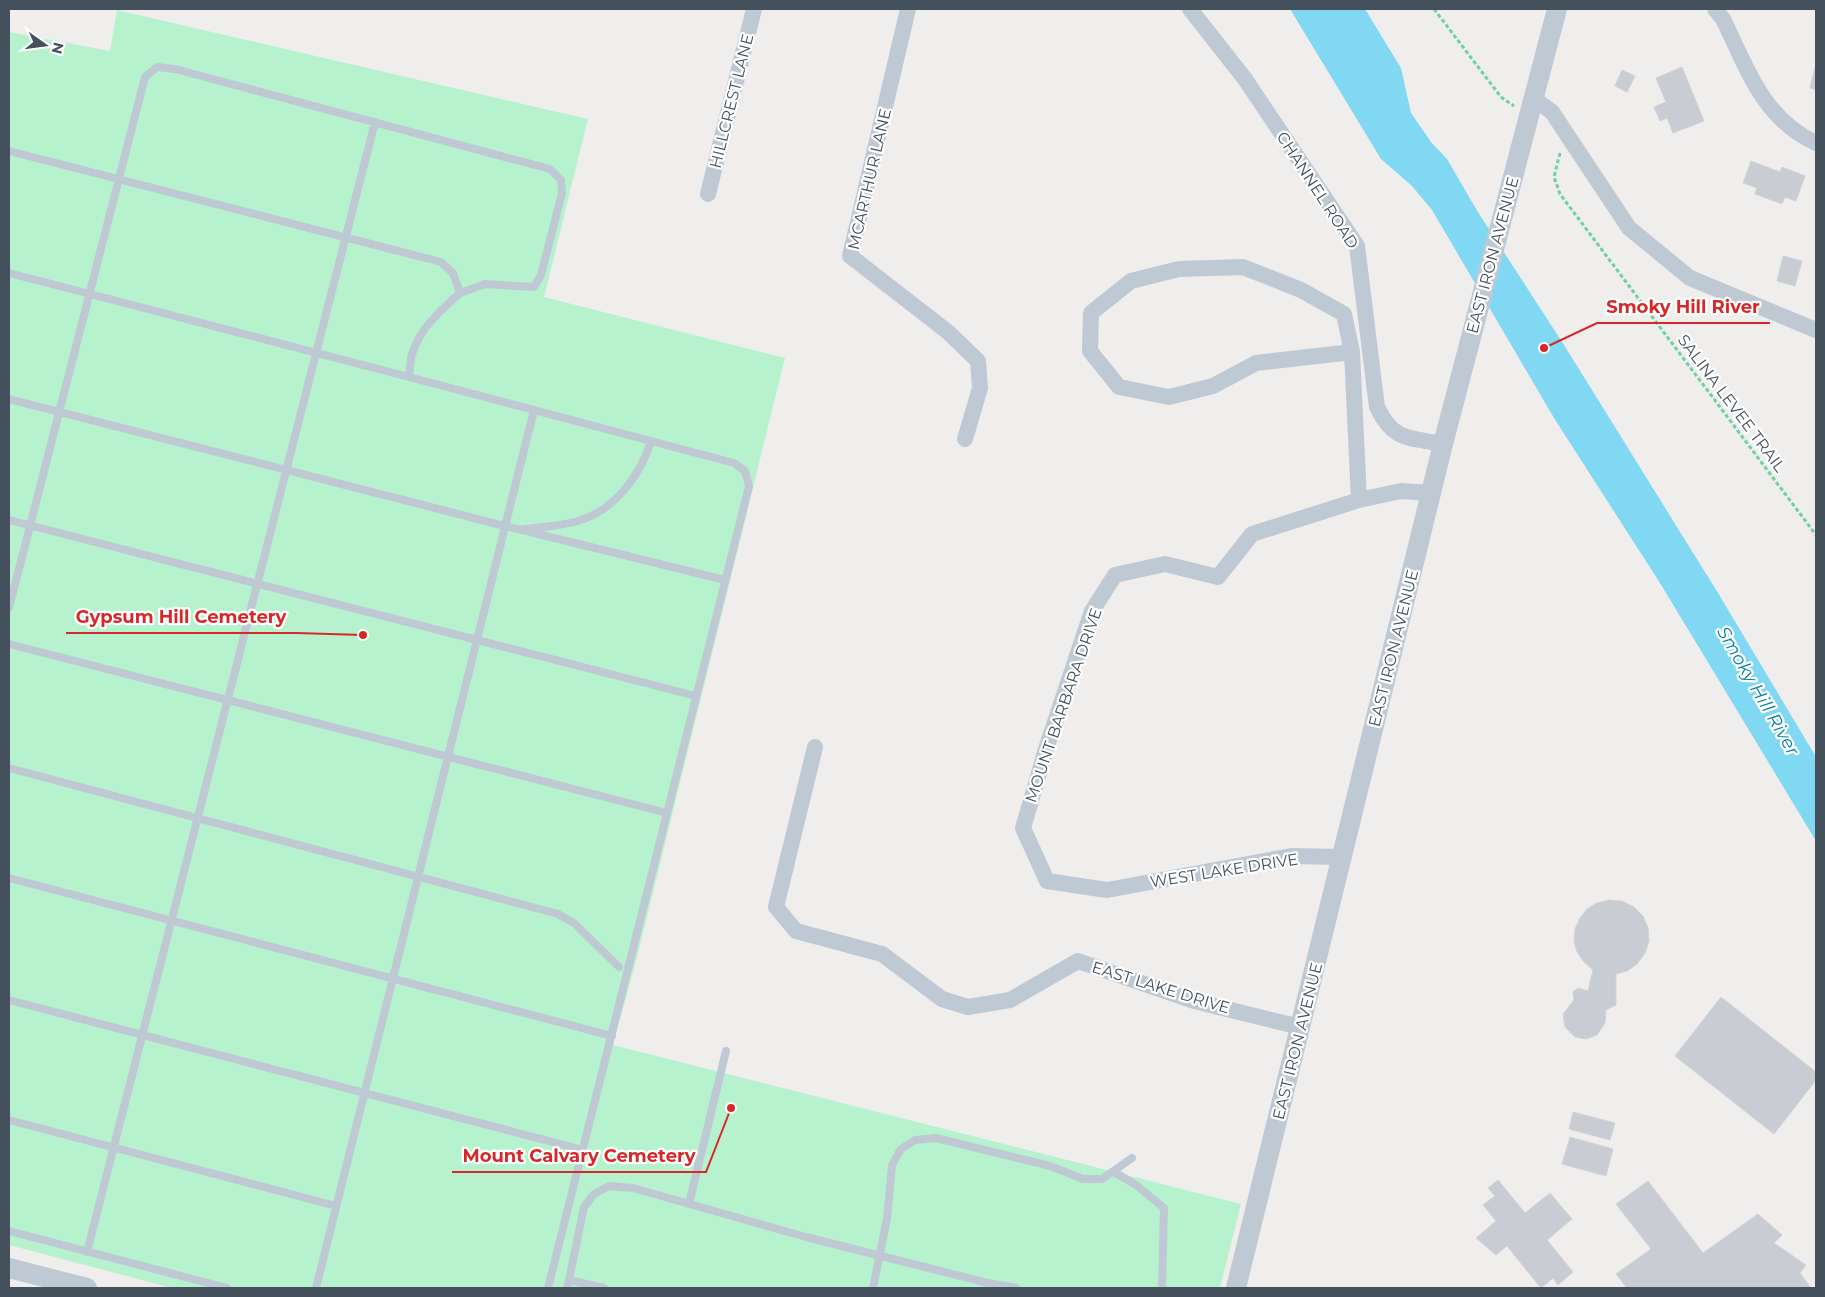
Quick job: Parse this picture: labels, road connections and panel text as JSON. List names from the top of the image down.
{
  "streets": {
    "street": [
      "HILLCREST LANE",
      "MCARTHUR LANE",
      "CHANNEL ROAD",
      "EAST IRON AVENUE",
      "MOUNT BARBARA DRIVE",
      "WEST LAKE DRIVE",
      "EAST LAKE DRIVE"
    ],
    "path": ["SALINA LEVEE TRAIL"]
  },
  "crossings": [
    ["CHANNEL ROAD", "EAST IRON AVENUE"],
    ["EAST IRON AVENUE", "MOUNT BARBARA DRIVE"],
    ["EAST IRON AVENUE", "WEST LAKE DRIVE"],
    ["EAST IRON AVENUE", "EAST LAKE DRIVE"],
    ["MOUNT BARBARA DRIVE", "WEST LAKE DRIVE"]
  ],
  "water": ["Smoky Hill River"],
  "places": ["Smoky Hill River", "Gypsum Hill Cemetery", "Mount Calvary Cemetery"],
  "north": "right"
}
